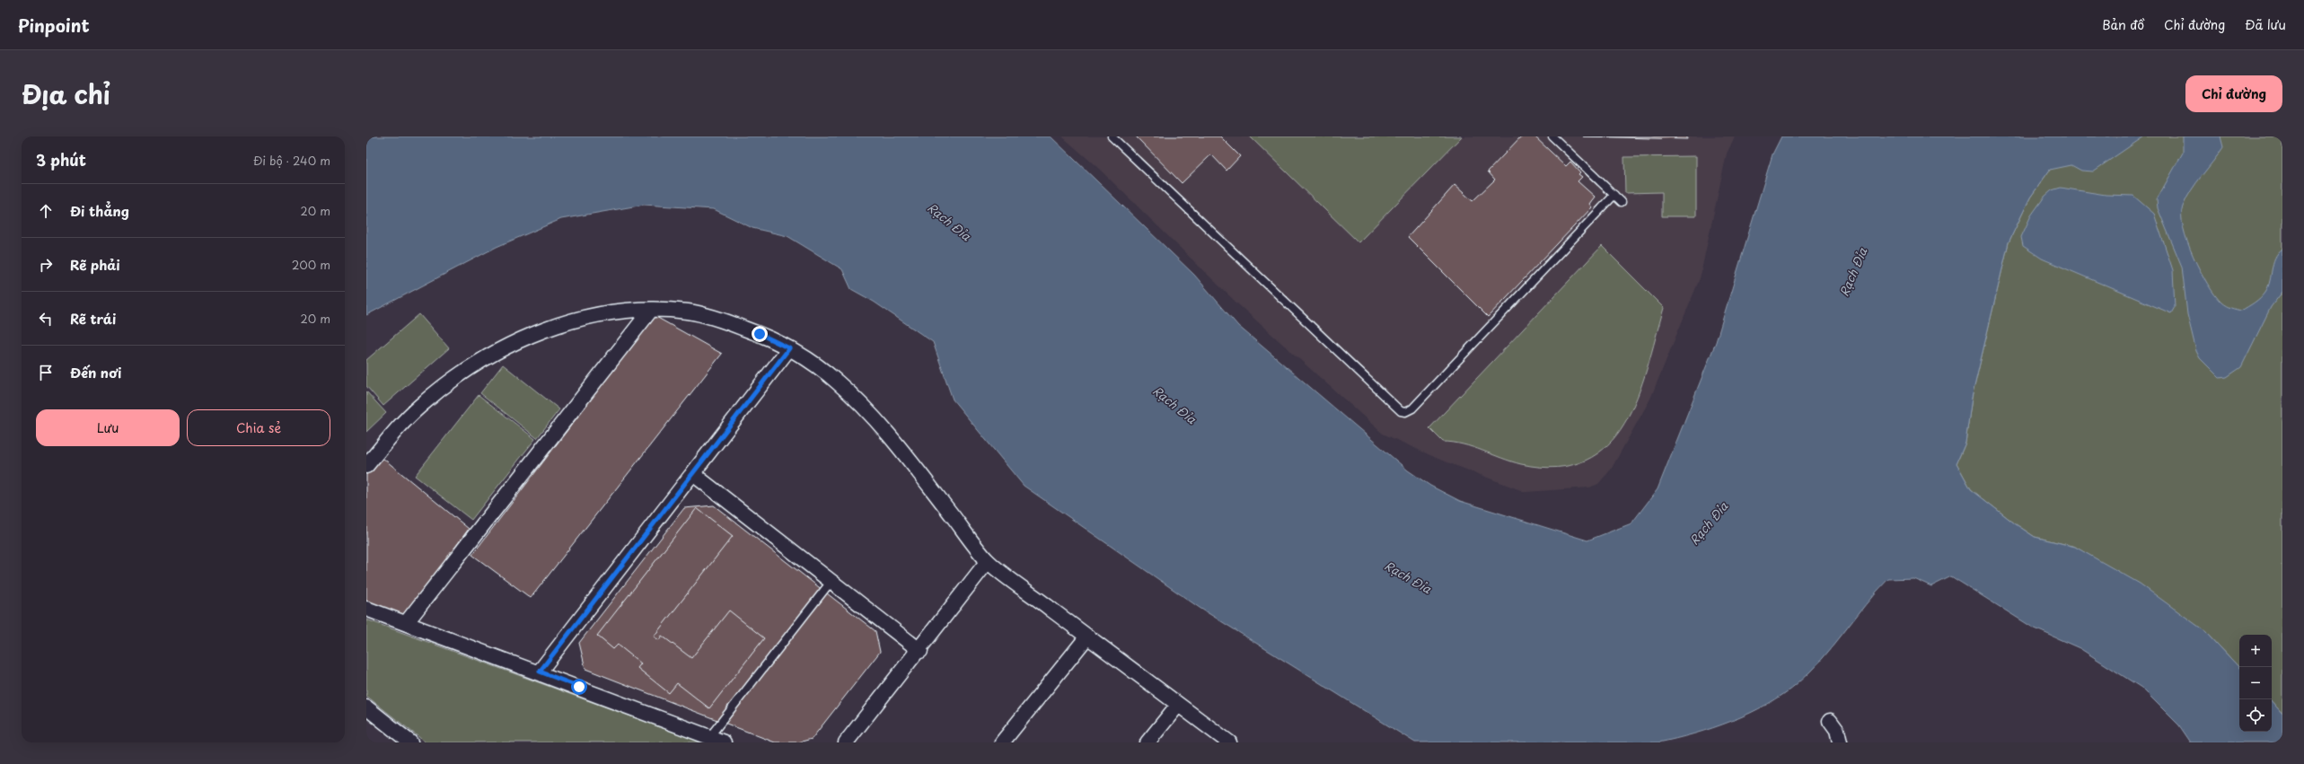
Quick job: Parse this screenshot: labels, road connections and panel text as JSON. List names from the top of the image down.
{
  "water": ["Rạch Đỉa"],
  "page": {
    "header": "Pinpoint",
    "nav": ["Bản đồ", "Chỉ đường", "Đã lưu"],
    "title": "Địa chỉ",
    "buttons": [
      "Chỉ đường",
      ["Lưu", "Chia sẻ"]
    ],
    "heading": ["3 phút", "Đi bộ · 240 m"],
    "list": [
      ["Đi thẳng", "20 m"],
      ["Rẽ phải", "200 m"],
      ["Rẽ trái", "20 m"],
      "Đến nơi"
    ],
    "map_buttons": ["+", "−"]
  }
}
